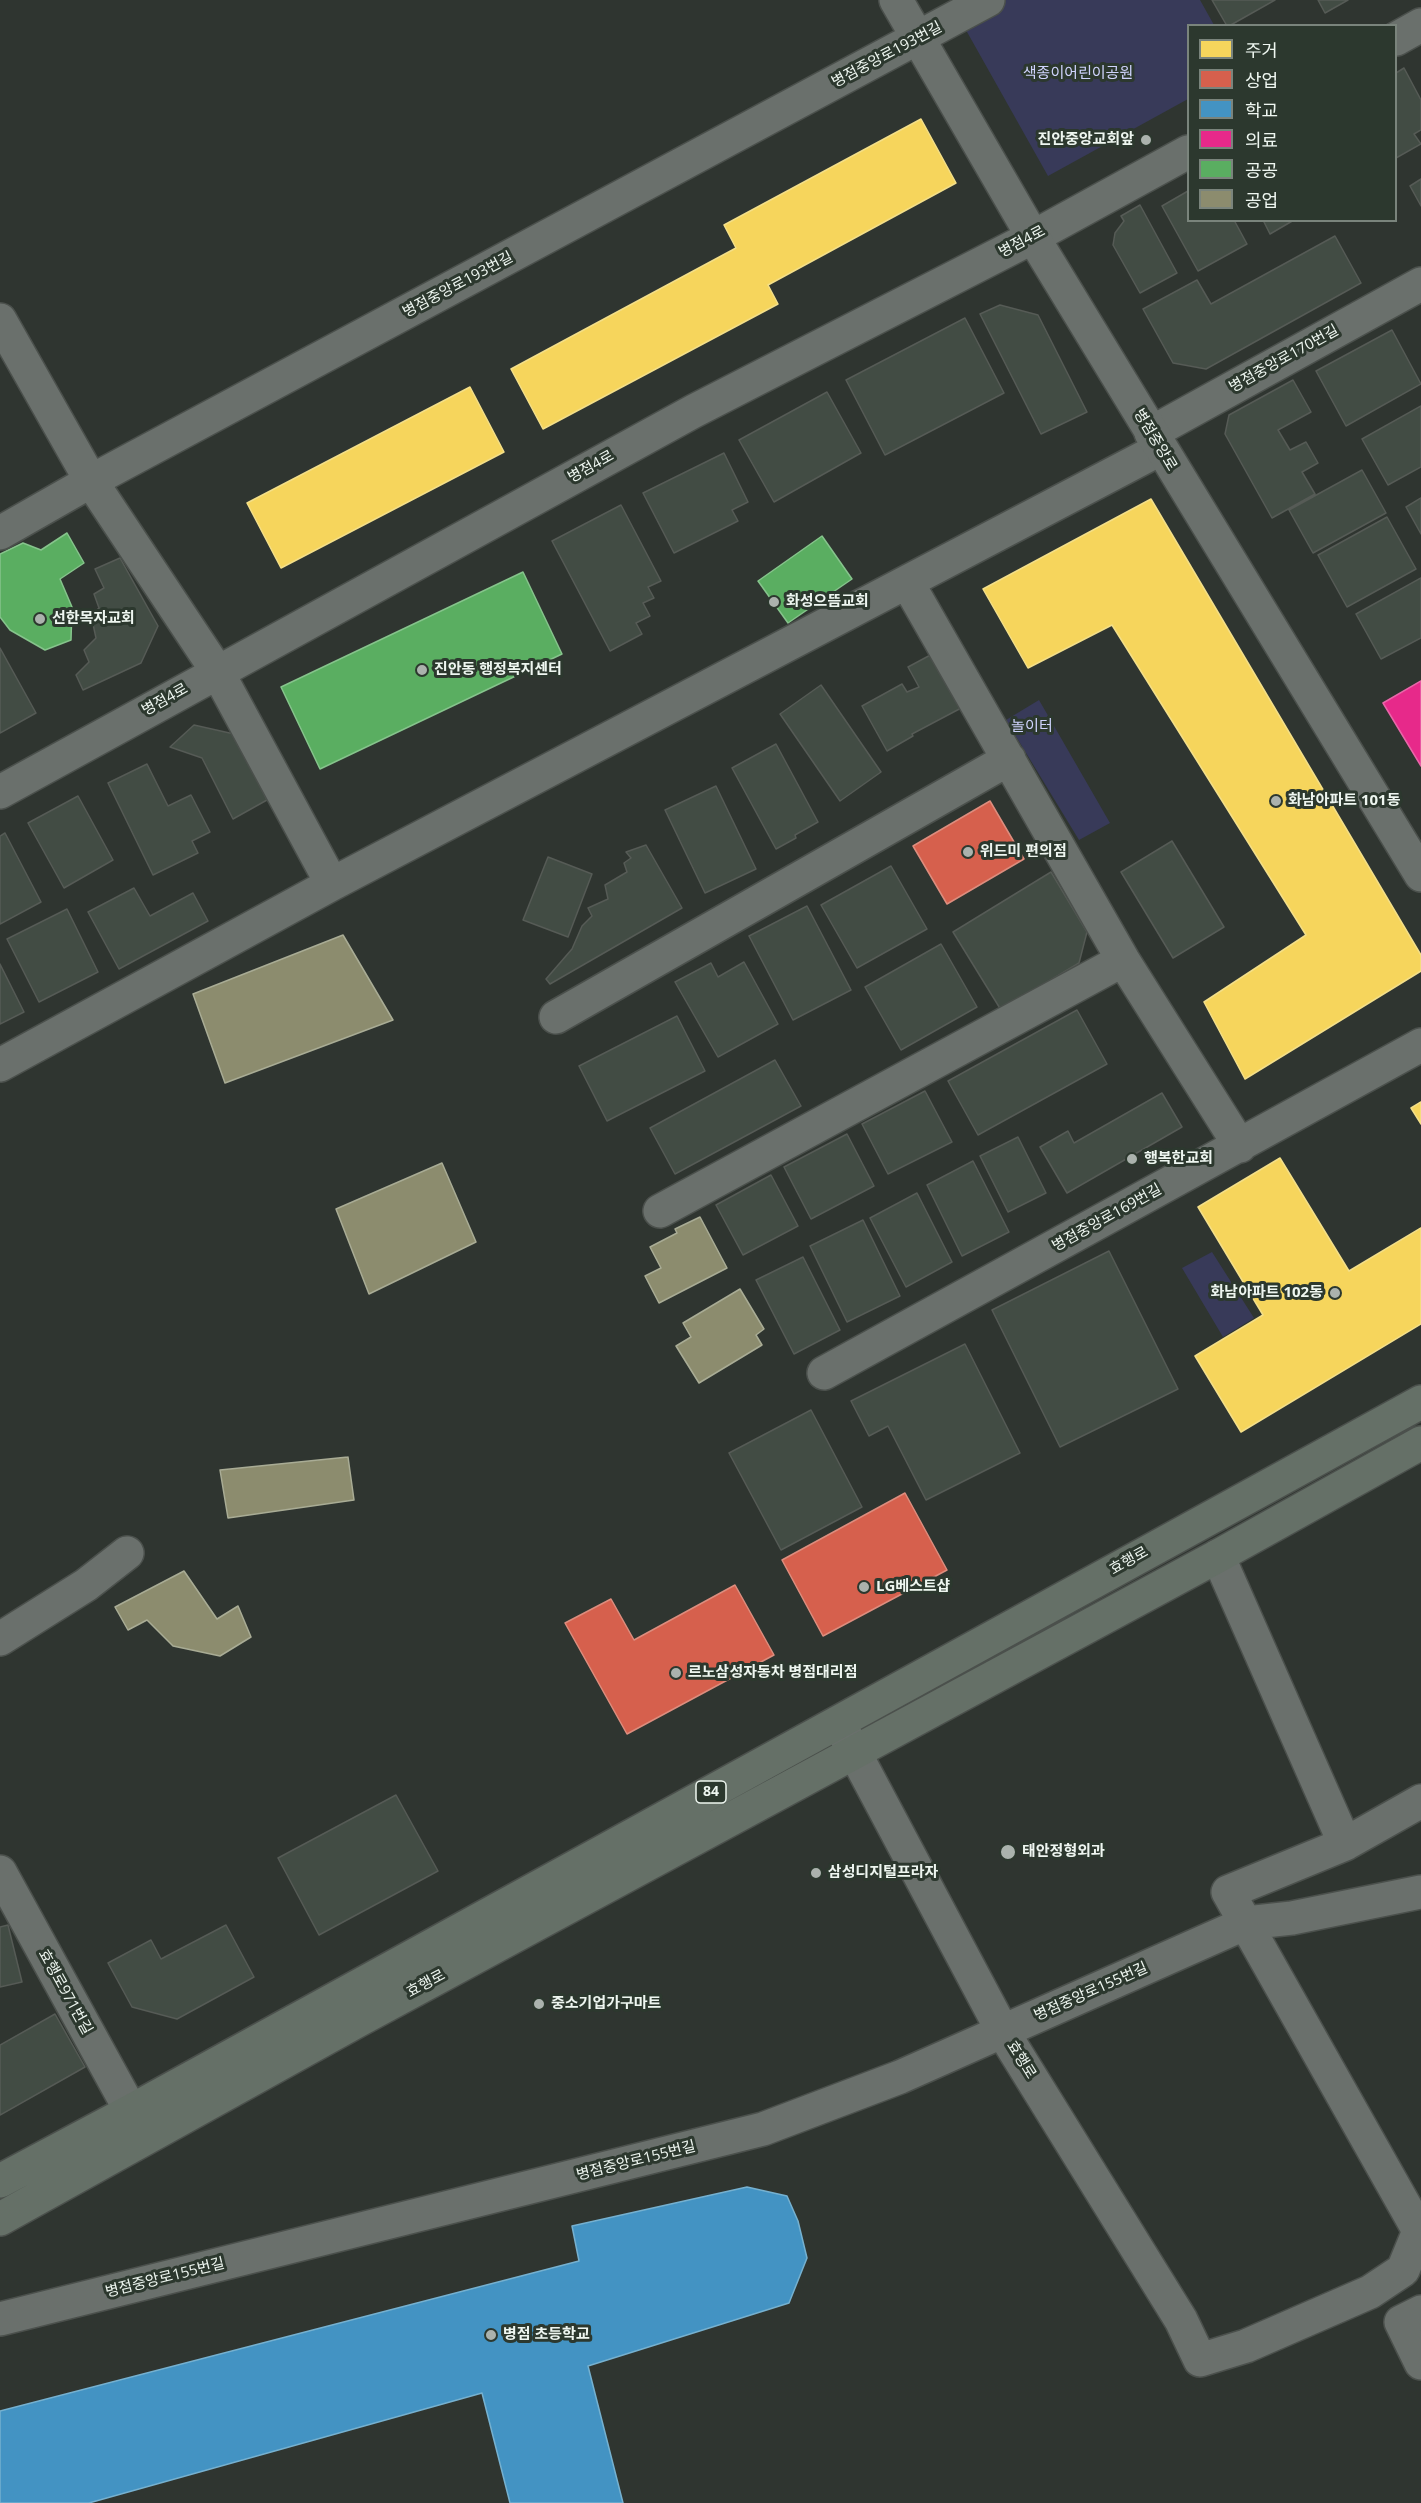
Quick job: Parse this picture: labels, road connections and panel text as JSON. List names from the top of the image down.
{
  "streets": {
    "main road": ["효행로", "84"],
    "street": [
      "병점중앙로193번길",
      "병점4로",
      "병점중앙로170번길",
      "병점중앙로",
      "병점중앙로169번길",
      "효행로971번길",
      "병점중앙로155번길"
    ]
  },
  "crossings": [
    ["병점중앙로193번길", "병점중앙로"],
    ["병점4로", "병점중앙로"],
    ["병점중앙로170번길", "병점중앙로"],
    ["효행로", "효행로971번길"],
    ["효행로", "병점중앙로155번길"]
  ],
  "parks": ["색종이어린이공원", "놀이터"],
  "places": [
    "진안중앙교회앞",
    "화성으뜸교회",
    "선한목자교회",
    "진안동 행정복지센터",
    "화남아파트 101동",
    "위드미 편의점",
    "행복한교회",
    "화남아파트 102동",
    "LG베스트샵",
    "르노삼성자동차 병점대리점",
    "태안정형외과",
    "삼성디지털프라자",
    "중소기업가구마트",
    "병점 초등학교"
  ],
  "legend": [
    "주거",
    "상업",
    "학교",
    "의료",
    "공공",
    "공업"
  ]
}
